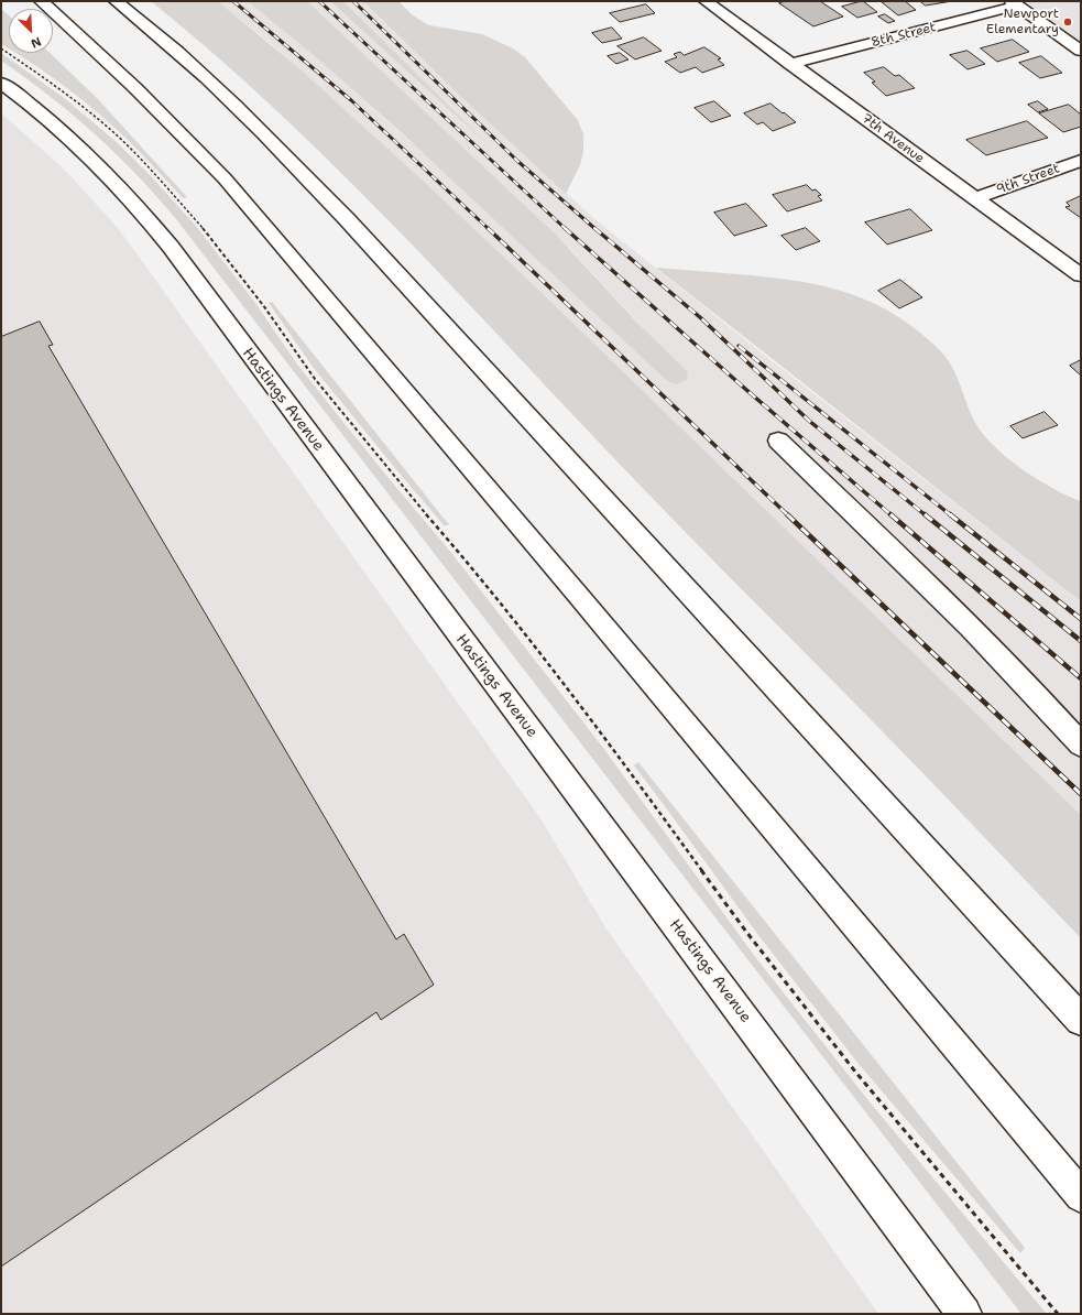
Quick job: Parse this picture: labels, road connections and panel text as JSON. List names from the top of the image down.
{
  "streets": {
    "main road": [
      "8th Street",
      "7th Avenue",
      "9th Street",
      "Hastings Avenue"
    ]
  },
  "crossings": [
    ["8th Street", "7th Avenue"],
    ["7th Avenue", "9th Street"]
  ],
  "places": ["Newport Elementary"],
  "north": "bottom right"
}
